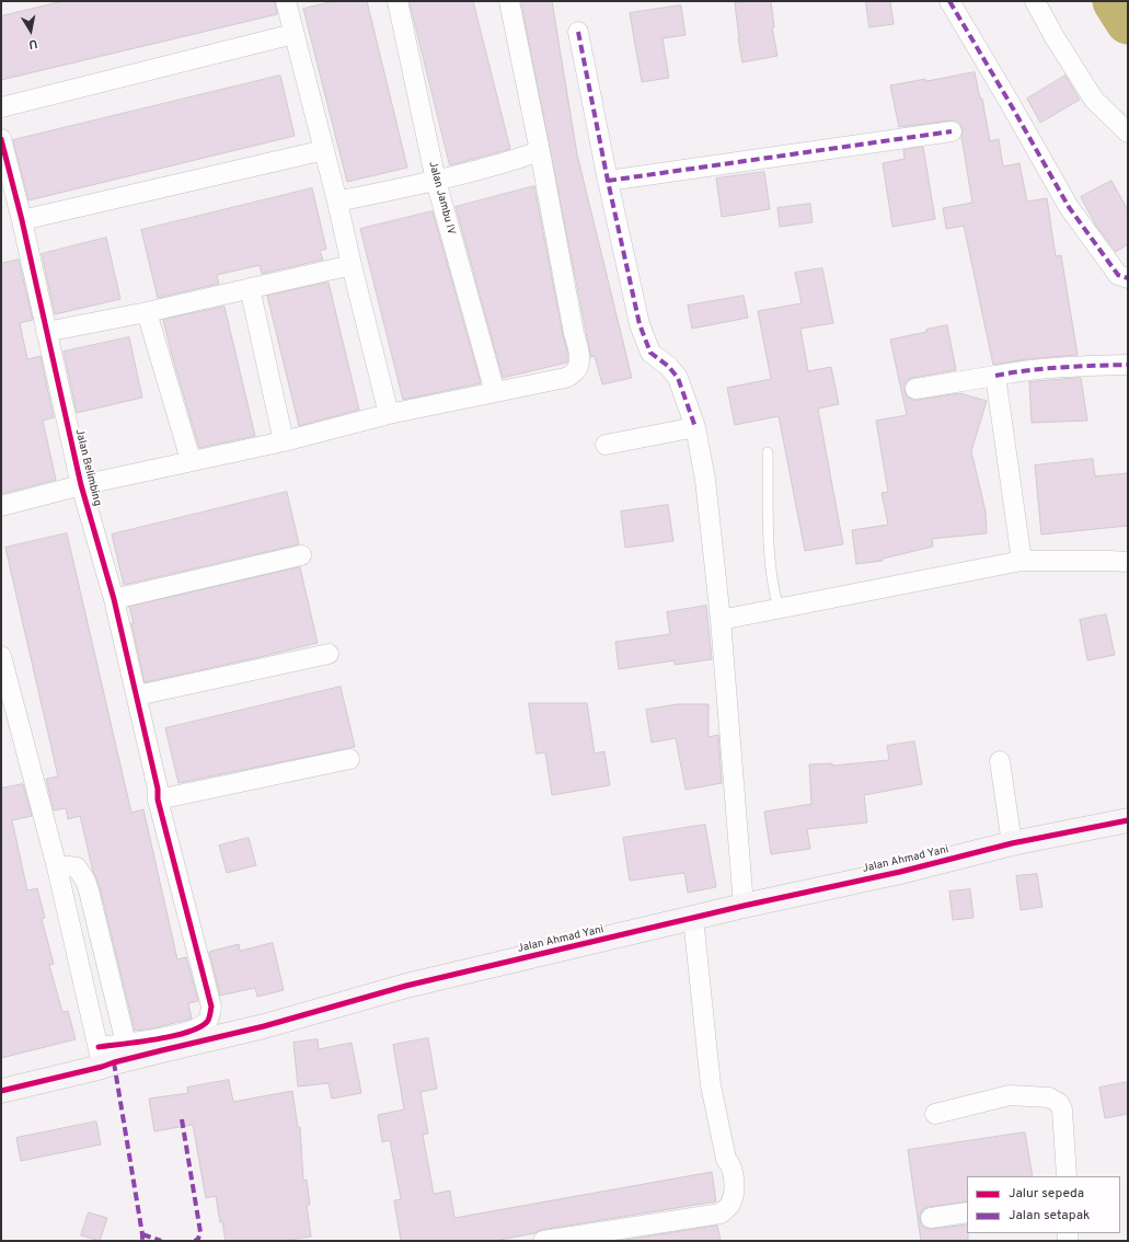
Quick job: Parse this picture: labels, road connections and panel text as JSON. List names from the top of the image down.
{
  "streets": {
    "street": ["Jalan Jambu IV", "Jalan Belimbing", "Jalan Ahmad Yani"]
  },
  "crossings": [
    ["Jalan Belimbing", "Jalan Ahmad Yani"]
  ],
  "legend": ["Jalur sepeda", "Jalan setapak"],
  "north": "bottom"
}
